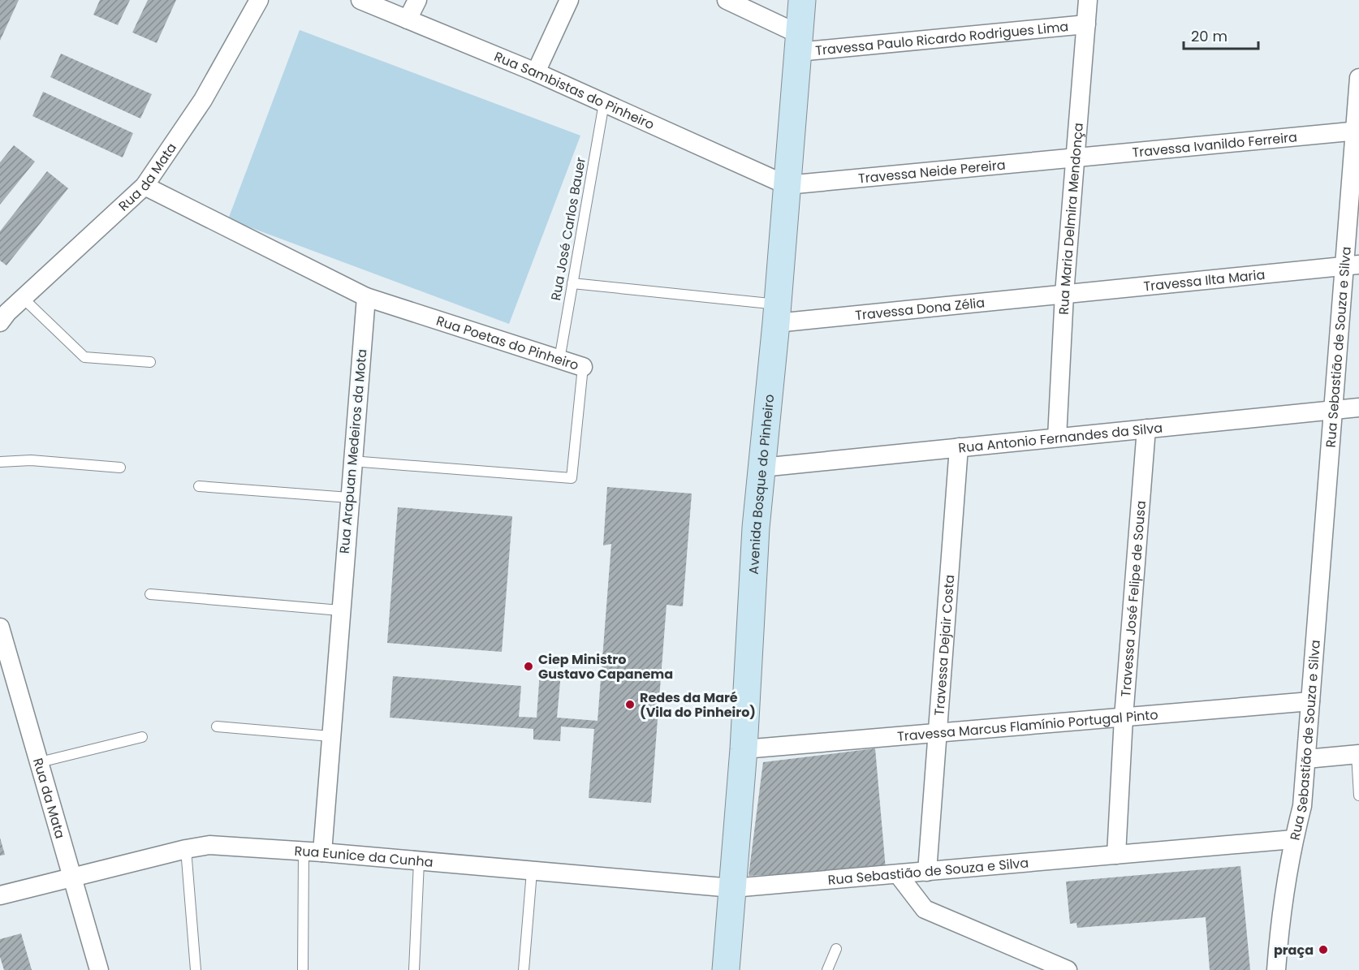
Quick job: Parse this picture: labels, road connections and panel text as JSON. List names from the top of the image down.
{
  "streets": {
    "street": [
      "Travessa Paulo Ricardo Rodrigues Lima",
      "Rua Sambistas do Pinheiro",
      "Travessa Ivanildo Ferreira",
      "Travessa Neide Pereira",
      "Rua da Mata",
      "Rua Maria Delmira Mendonça",
      "Travessa Ilta Maria",
      "Travessa Dona Zélia",
      "Rua Poetas do Pinheiro",
      "Rua Sebastião de Souza e Silva",
      "Rua Antonio Fernandes da Silva",
      "Rua Arapuan Medeiros da Mota",
      "Avenida Bosque do Pinheiro",
      "Travessa José Felipe de Sousa",
      "Travessa Dejair Costa",
      "Travessa Marcus Flamínio Portugal Pinto",
      "Rua Eunice da Cunha"
    ],
    "lane": ["Rua José Carlos Bauer"]
  },
  "crossings": [
    ["Travessa Paulo Ricardo Rodrigues Lima", "Rua Maria Delmira Mendonça"],
    ["Travessa Paulo Ricardo Rodrigues Lima", "Avenida Bosque do Pinheiro"],
    ["Rua Sambistas do Pinheiro", "Travessa Neide Pereira"],
    ["Rua Sambistas do Pinheiro", "Rua José Carlos Bauer"],
    ["Rua Sambistas do Pinheiro", "Avenida Bosque do Pinheiro"],
    ["Travessa Ivanildo Ferreira", "Travessa Neide Pereira"],
    ["Travessa Ivanildo Ferreira", "Rua Maria Delmira Mendonça"],
    ["Travessa Ivanildo Ferreira", "Rua Sebastião de Souza e Silva"],
    ["Travessa Neide Pereira", "Rua Maria Delmira Mendonça"],
    ["Travessa Neide Pereira", "Avenida Bosque do Pinheiro"],
    ["Rua da Mata", "Rua Eunice da Cunha"],
    ["Rua Maria Delmira Mendonça", "Travessa Ilta Maria"],
    ["Rua Maria Delmira Mendonça", "Travessa Dona Zélia"],
    ["Rua Maria Delmira Mendonça", "Rua Antonio Fernandes da Silva"],
    ["Rua José Carlos Bauer", "Rua Poetas do Pinheiro"],
    ["Travessa Ilta Maria", "Travessa Dona Zélia"],
    ["Travessa Ilta Maria", "Rua Sebastião de Souza e Silva"],
    ["Travessa Dona Zélia", "Avenida Bosque do Pinheiro"],
    ["Rua Poetas do Pinheiro", "Rua Arapuan Medeiros da Mota"],
    ["Rua Sebastião de Souza e Silva", "Rua Antonio Fernandes da Silva"],
    ["Rua Sebastião de Souza e Silva", "Avenida Bosque do Pinheiro"],
    ["Rua Sebastião de Souza e Silva", "Travessa José Felipe de Sousa"],
    ["Rua Sebastião de Souza e Silva", "Travessa Dejair Costa"],
    ["Rua Sebastião de Souza e Silva", "Travessa Marcus Flamínio Portugal Pinto"],
    ["Rua Sebastião de Souza e Silva", "Rua Eunice da Cunha"],
    ["Rua Antonio Fernandes da Silva", "Avenida Bosque do Pinheiro"],
    ["Rua Antonio Fernandes da Silva", "Travessa José Felipe de Sousa"],
    ["Rua Antonio Fernandes da Silva", "Travessa Dejair Costa"],
    ["Rua Arapuan Medeiros da Mota", "Rua Eunice da Cunha"],
    ["Avenida Bosque do Pinheiro", "Travessa Marcus Flamínio Portugal Pinto"],
    ["Avenida Bosque do Pinheiro", "Rua Eunice da Cunha"],
    ["Travessa José Felipe de Sousa", "Travessa Marcus Flamínio Portugal Pinto"],
    ["Travessa Dejair Costa", "Travessa Marcus Flamínio Portugal Pinto"]
  ],
  "places": ["Ciep Ministro Gustavo Capanema", "Redes da Maré (Vila do Pinheiro)", "praça"],
  "scale_bar": "20 m"
}
